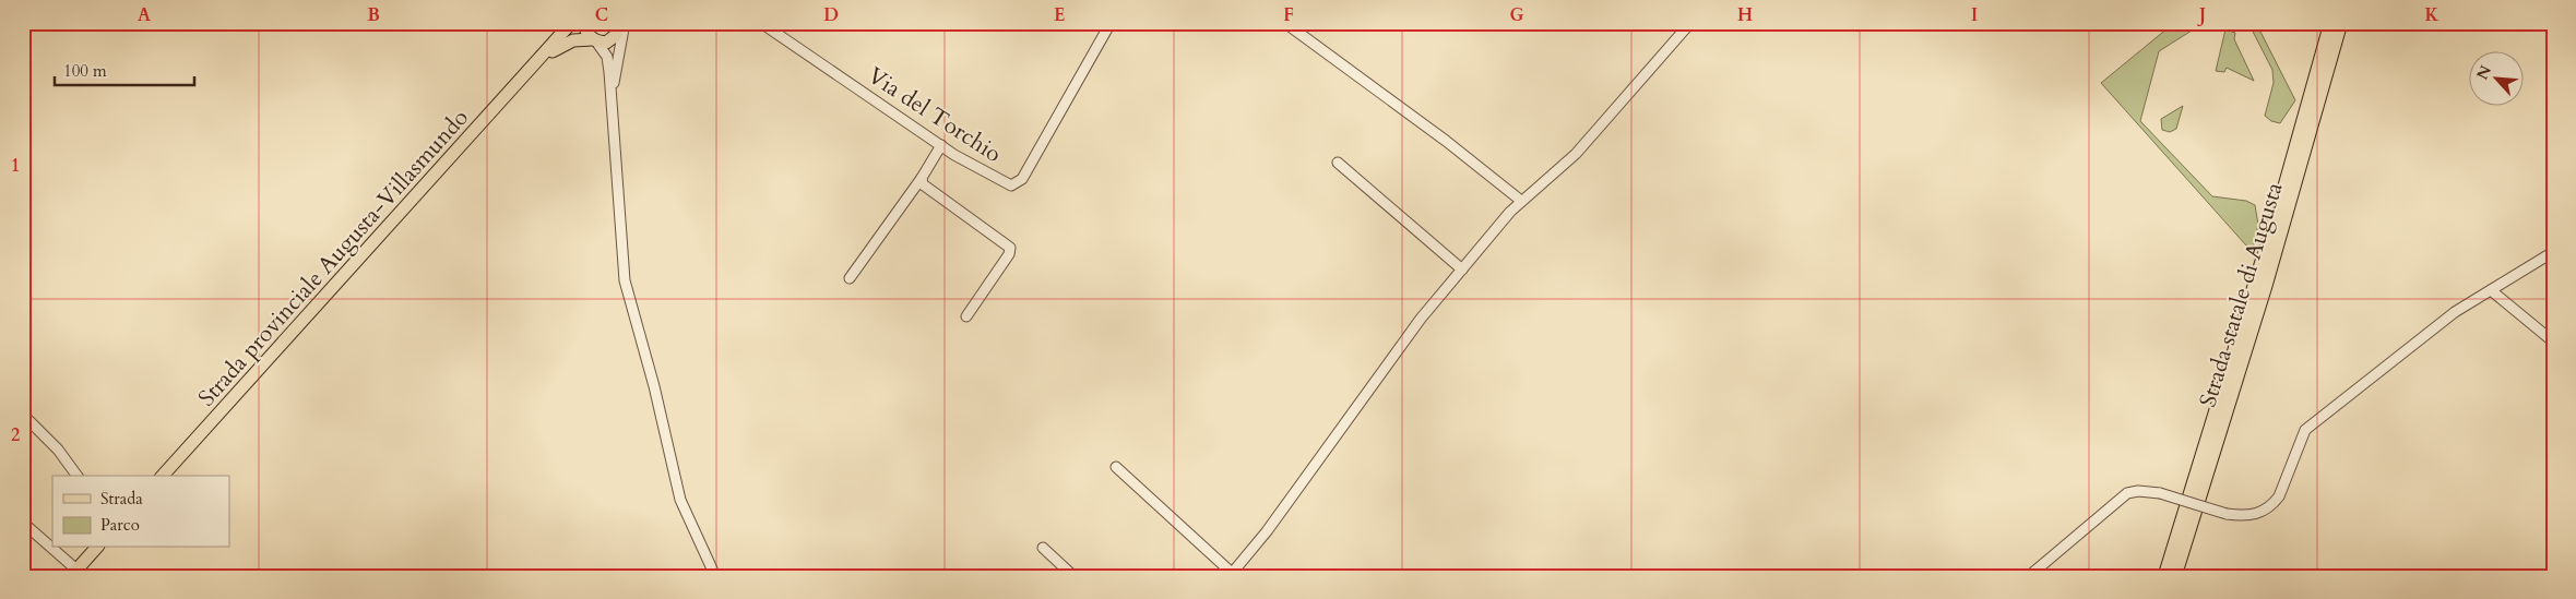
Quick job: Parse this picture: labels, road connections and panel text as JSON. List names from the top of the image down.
{
  "streets": {
    "main road": ["Strada provinciale Augusta-Villasmundo", "Strada statale di Augusta"],
    "street": ["Via del Torchio"]
  },
  "legend": ["Strada", "Parco"],
  "scale_bar": "100 m",
  "north": "top left",
  "grid": {
    "columns": [
      "A",
      "B",
      "C",
      "D",
      "E",
      "F",
      "G",
      "H",
      "I",
      "J",
      "K"
    ],
    "rows": ["1", "2"]
  }
}
